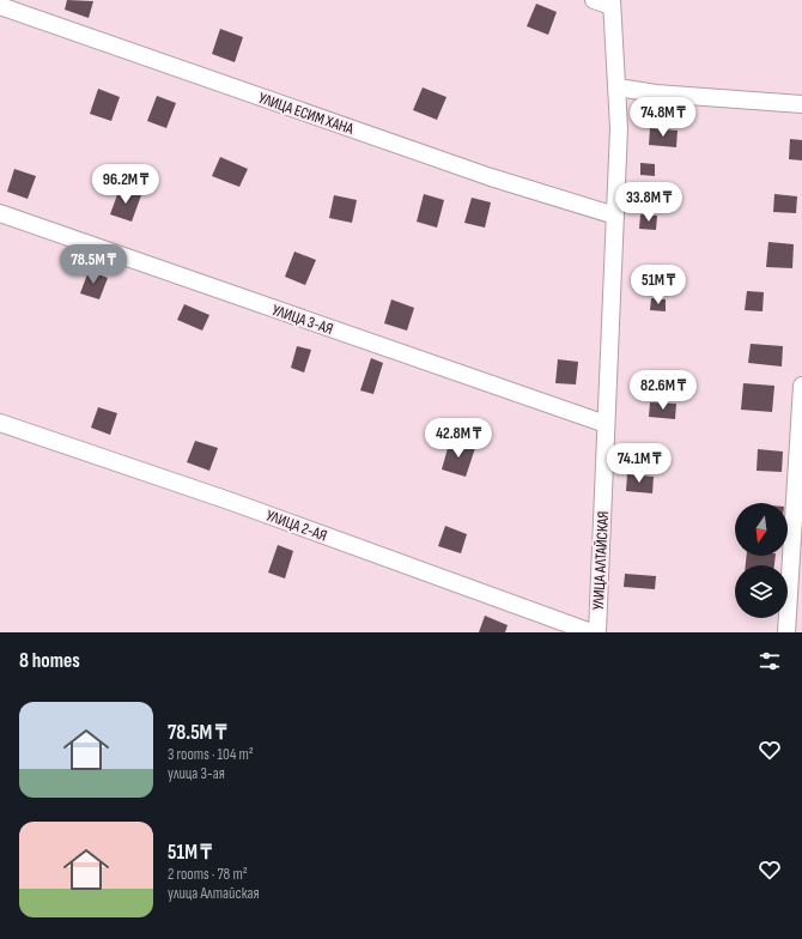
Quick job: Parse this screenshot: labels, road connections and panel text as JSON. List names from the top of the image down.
{
  "streets": {
    "street": [
      "УЛИЦА ЕСИМ ХАНА",
      "УЛИЦА 3-АЯ",
      "УЛИЦА 2-АЯ",
      "УЛИЦА АЛТАЙСКАЯ"
    ]
  },
  "crossings": [
    ["УЛИЦА ЕСИМ ХАНА", "УЛИЦА АЛТАЙСКАЯ"],
    ["УЛИЦА 3-АЯ", "УЛИЦА АЛТАЙСКАЯ"]
  ],
  "north": "bottom",
  "page": {
    "price": [
      "74.8M ₸",
      "96.2M ₸",
      "33.8M ₸",
      "78.5M ₸",
      "51M ₸",
      "82.6M ₸",
      "42.8M ₸",
      "74.1M ₸"
    ],
    "heading": "8 homes",
    "list": [
      {
        "name": "78.5M ₸",
        "note": "3 rooms · 104 m² · улица 3-ая"
      },
      {
        "name": "51M ₸",
        "note": "2 rooms · 78 m² · улица Алтайская"
      }
    ]
  }
}
